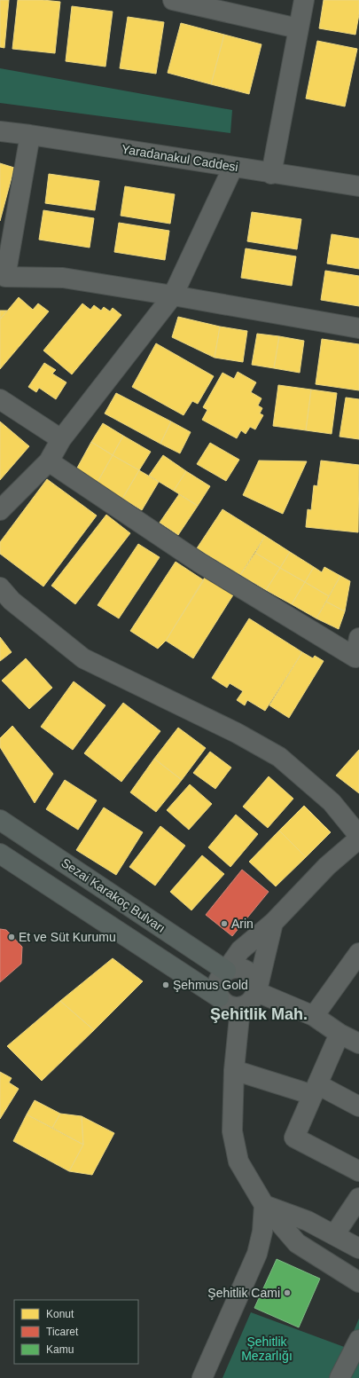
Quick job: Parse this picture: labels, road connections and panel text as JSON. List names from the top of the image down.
{
  "streets": {
    "main road": ["Sezai Karakoç Bulvarı"],
    "street": ["Yaradanakul Caddesi"]
  },
  "districts": ["Şehitlik Mah."],
  "parks": ["Şehitlik Mezarlığı"],
  "places": [
    "Arin",
    "Et ve Süt Kurumu",
    "Şehmus Gold",
    "Şehitlik Cami"
  ],
  "legend": ["Konut", "Ticaret", "Kamu"]
}
